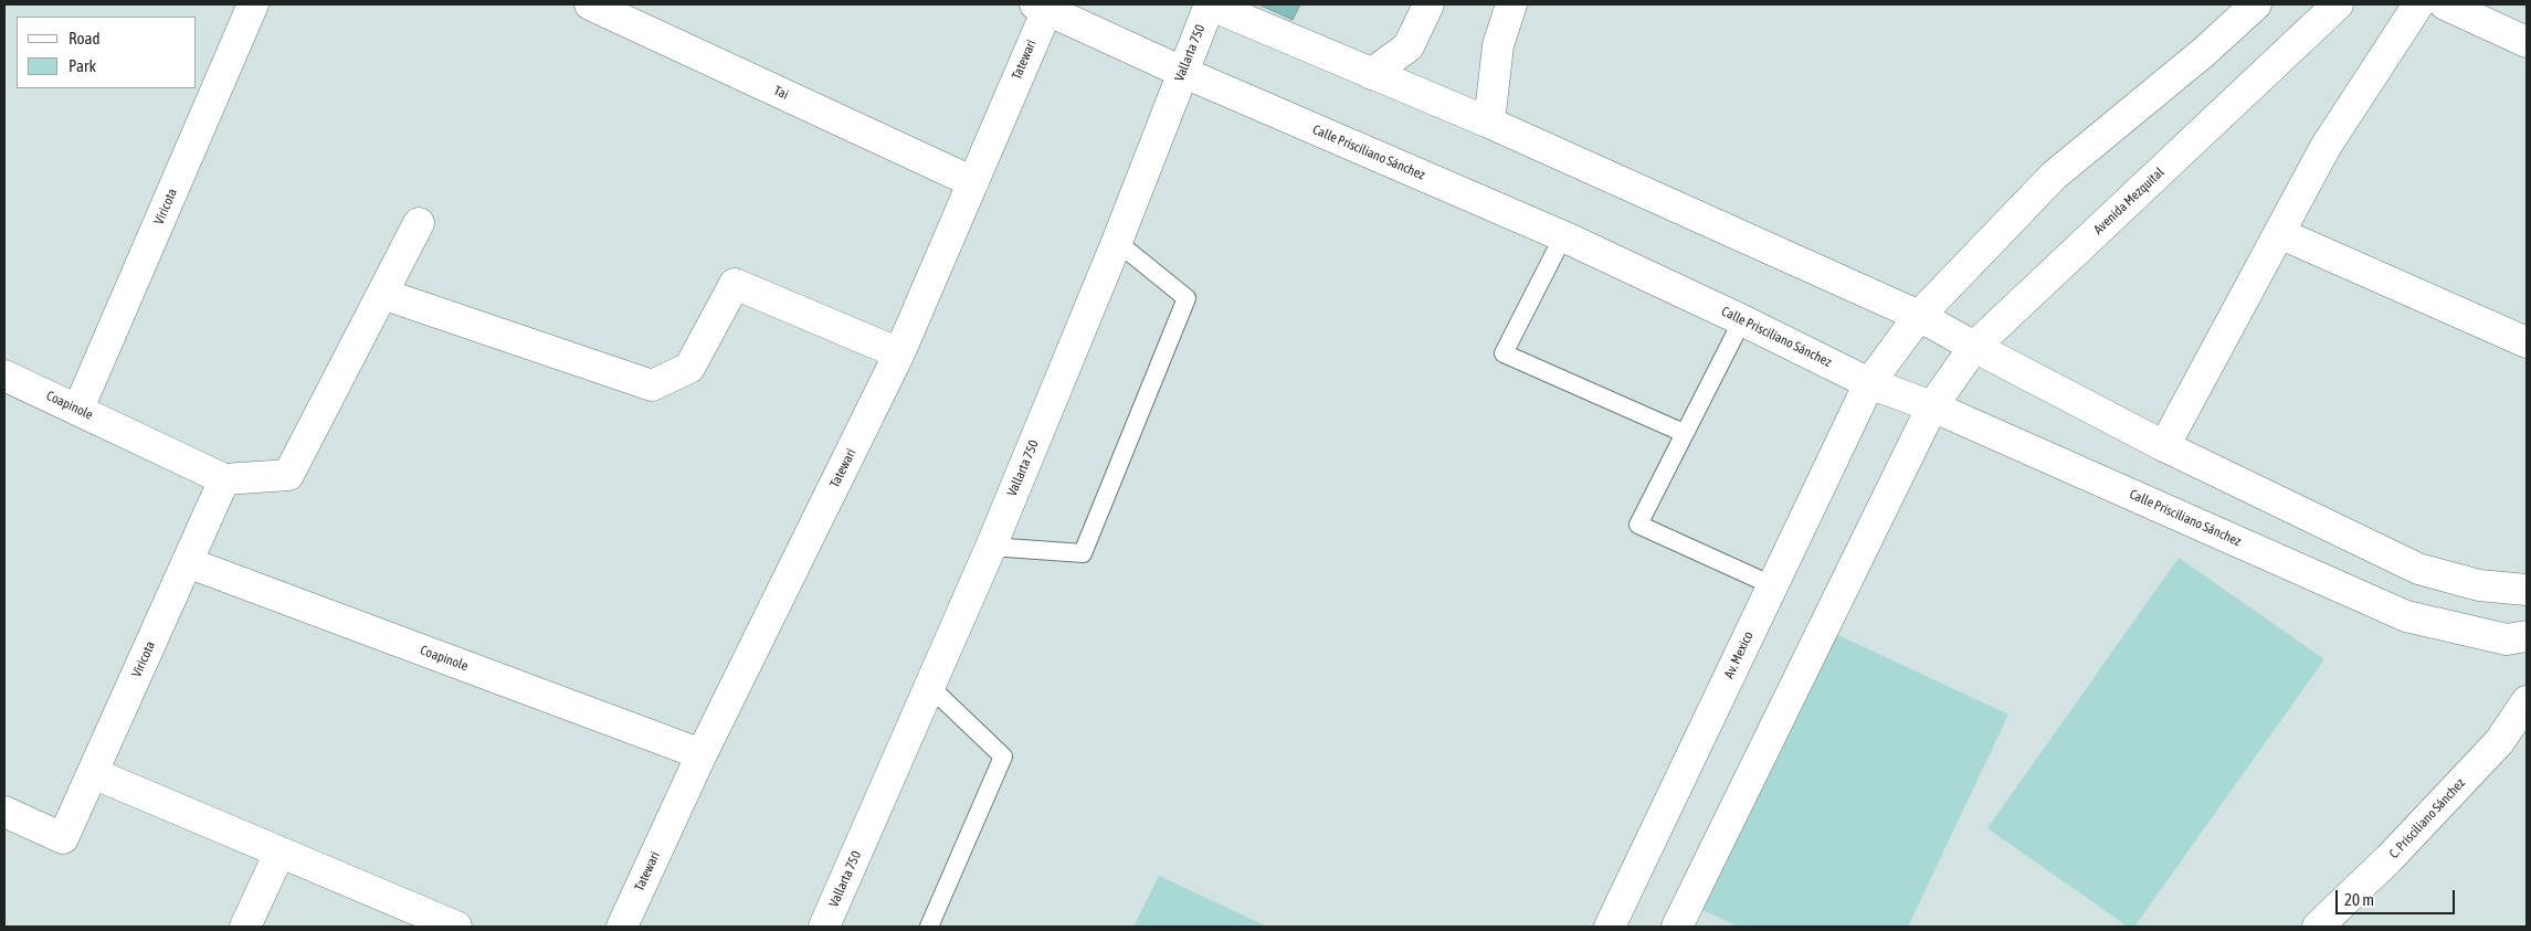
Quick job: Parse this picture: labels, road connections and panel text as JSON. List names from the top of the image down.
{
  "streets": {
    "street": [
      "Vallarta 750",
      "Tatewari",
      "Tai",
      "Calle Prisciliano Sánchez",
      "Avenida Mezquital",
      "Viricota",
      "Coapinole",
      "Av. Mexico",
      "C. Prisciliano Sánchez"
    ]
  },
  "crossings": [
    ["Vallarta 750", "Calle Prisciliano Sánchez"],
    ["Tatewari", "Tai"],
    ["Tatewari", "Calle Prisciliano Sánchez"],
    ["Tatewari", "Coapinole"],
    ["Calle Prisciliano Sánchez", "Avenida Mezquital"],
    ["Calle Prisciliano Sánchez", "Av. Mexico"],
    ["Viricota", "Coapinole"]
  ],
  "legend": ["Road", "Park"],
  "scale_bar": "20 m"
}
